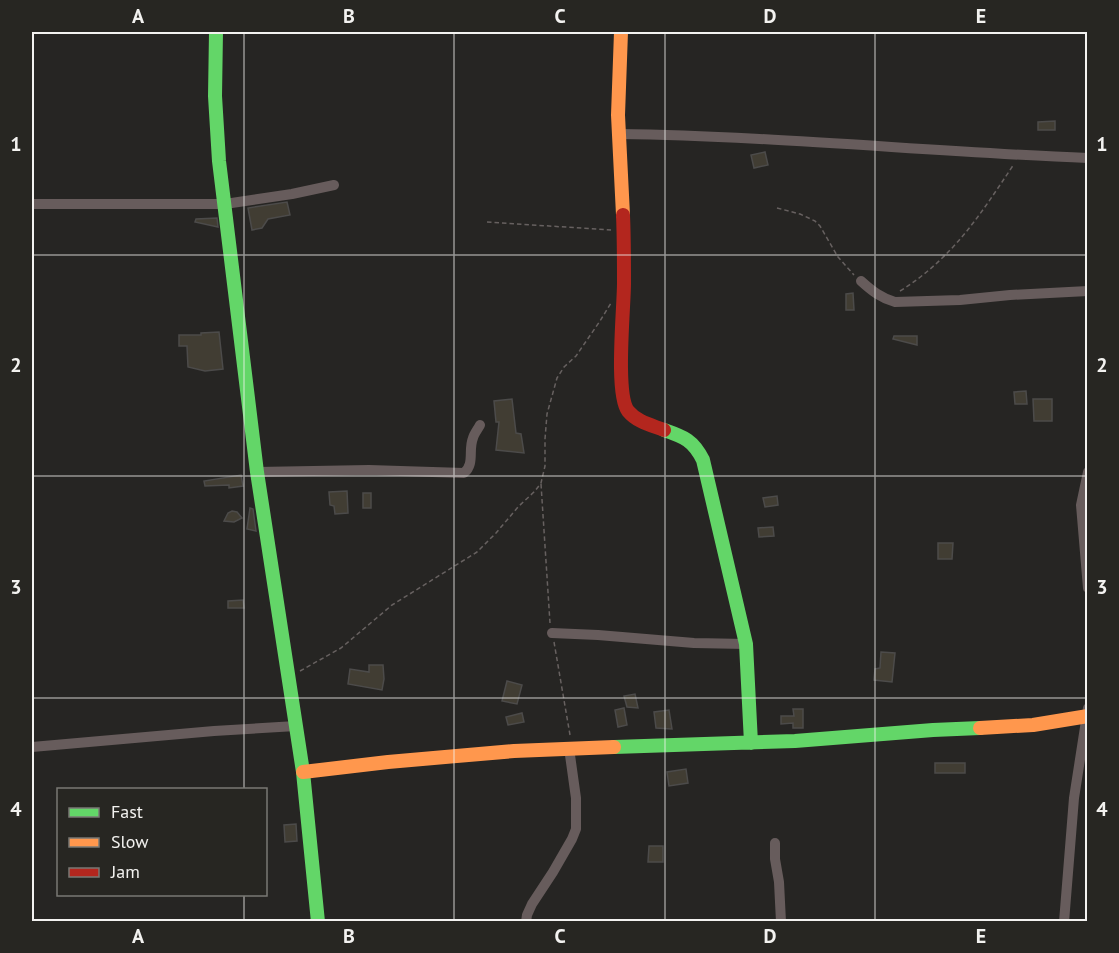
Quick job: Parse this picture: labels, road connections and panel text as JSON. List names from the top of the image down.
{
  "legend": ["Fast", "Slow", "Jam"],
  "grid": {
    "columns": [
      "A",
      "B",
      "C",
      "D",
      "E"
    ],
    "rows": [
      "1",
      "2",
      "3",
      "4"
    ]
  }
}
